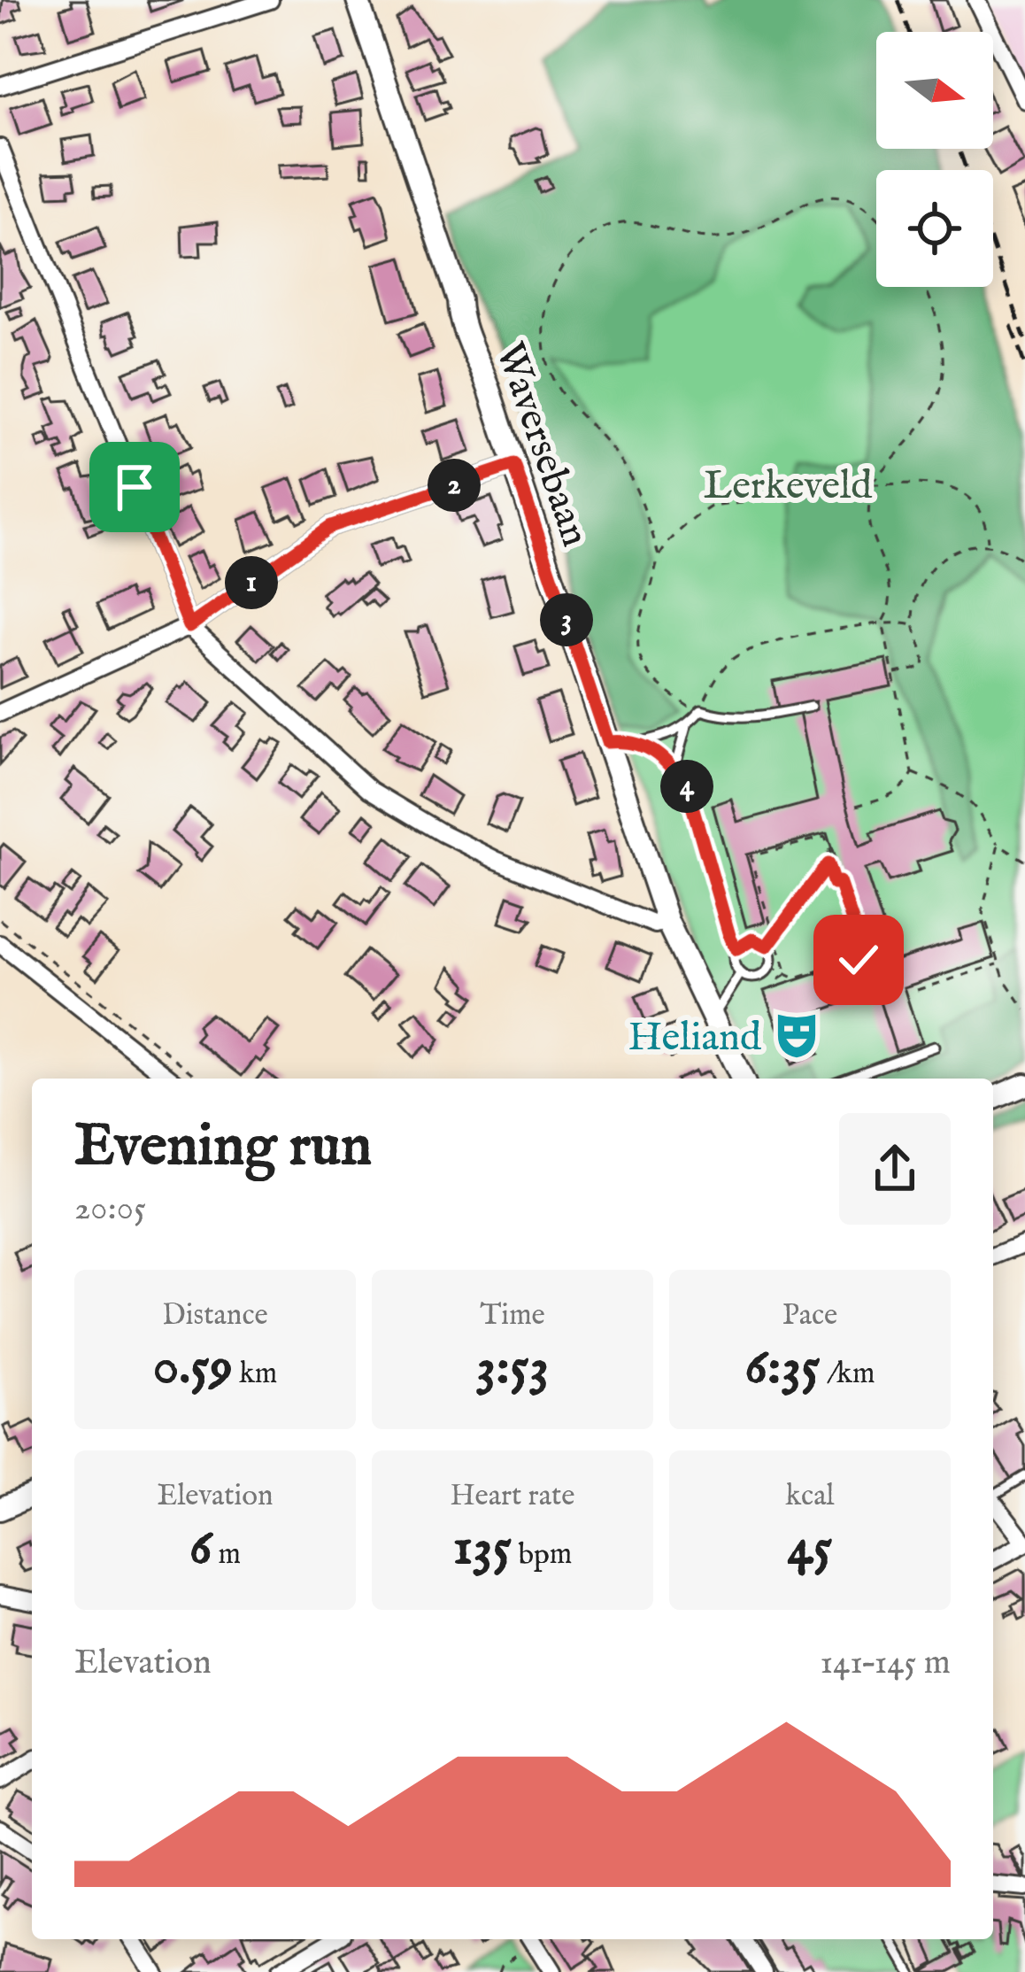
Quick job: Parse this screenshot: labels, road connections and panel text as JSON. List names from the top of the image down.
{
  "streets": {
    "street": ["Waversebaan"]
  },
  "parks": ["Lerkeveld"],
  "places": {
    "theatre": ["Heliand"]
  },
  "north": "right",
  "page": {
    "pins": [
      "2",
      "1",
      "3",
      "4"
    ],
    "heading": ["Evening run", "20:05"],
    "stats": [
      ["Distance", "0.59 km"],
      ["Time", "3:53"],
      ["Pace", "6:35 /km"],
      ["Elevation", "6 m"],
      ["Heart rate", "135 bpm"],
      ["kcal", "45"]
    ],
    "chart": ["Elevation", "141–145 m"]
  }
}
